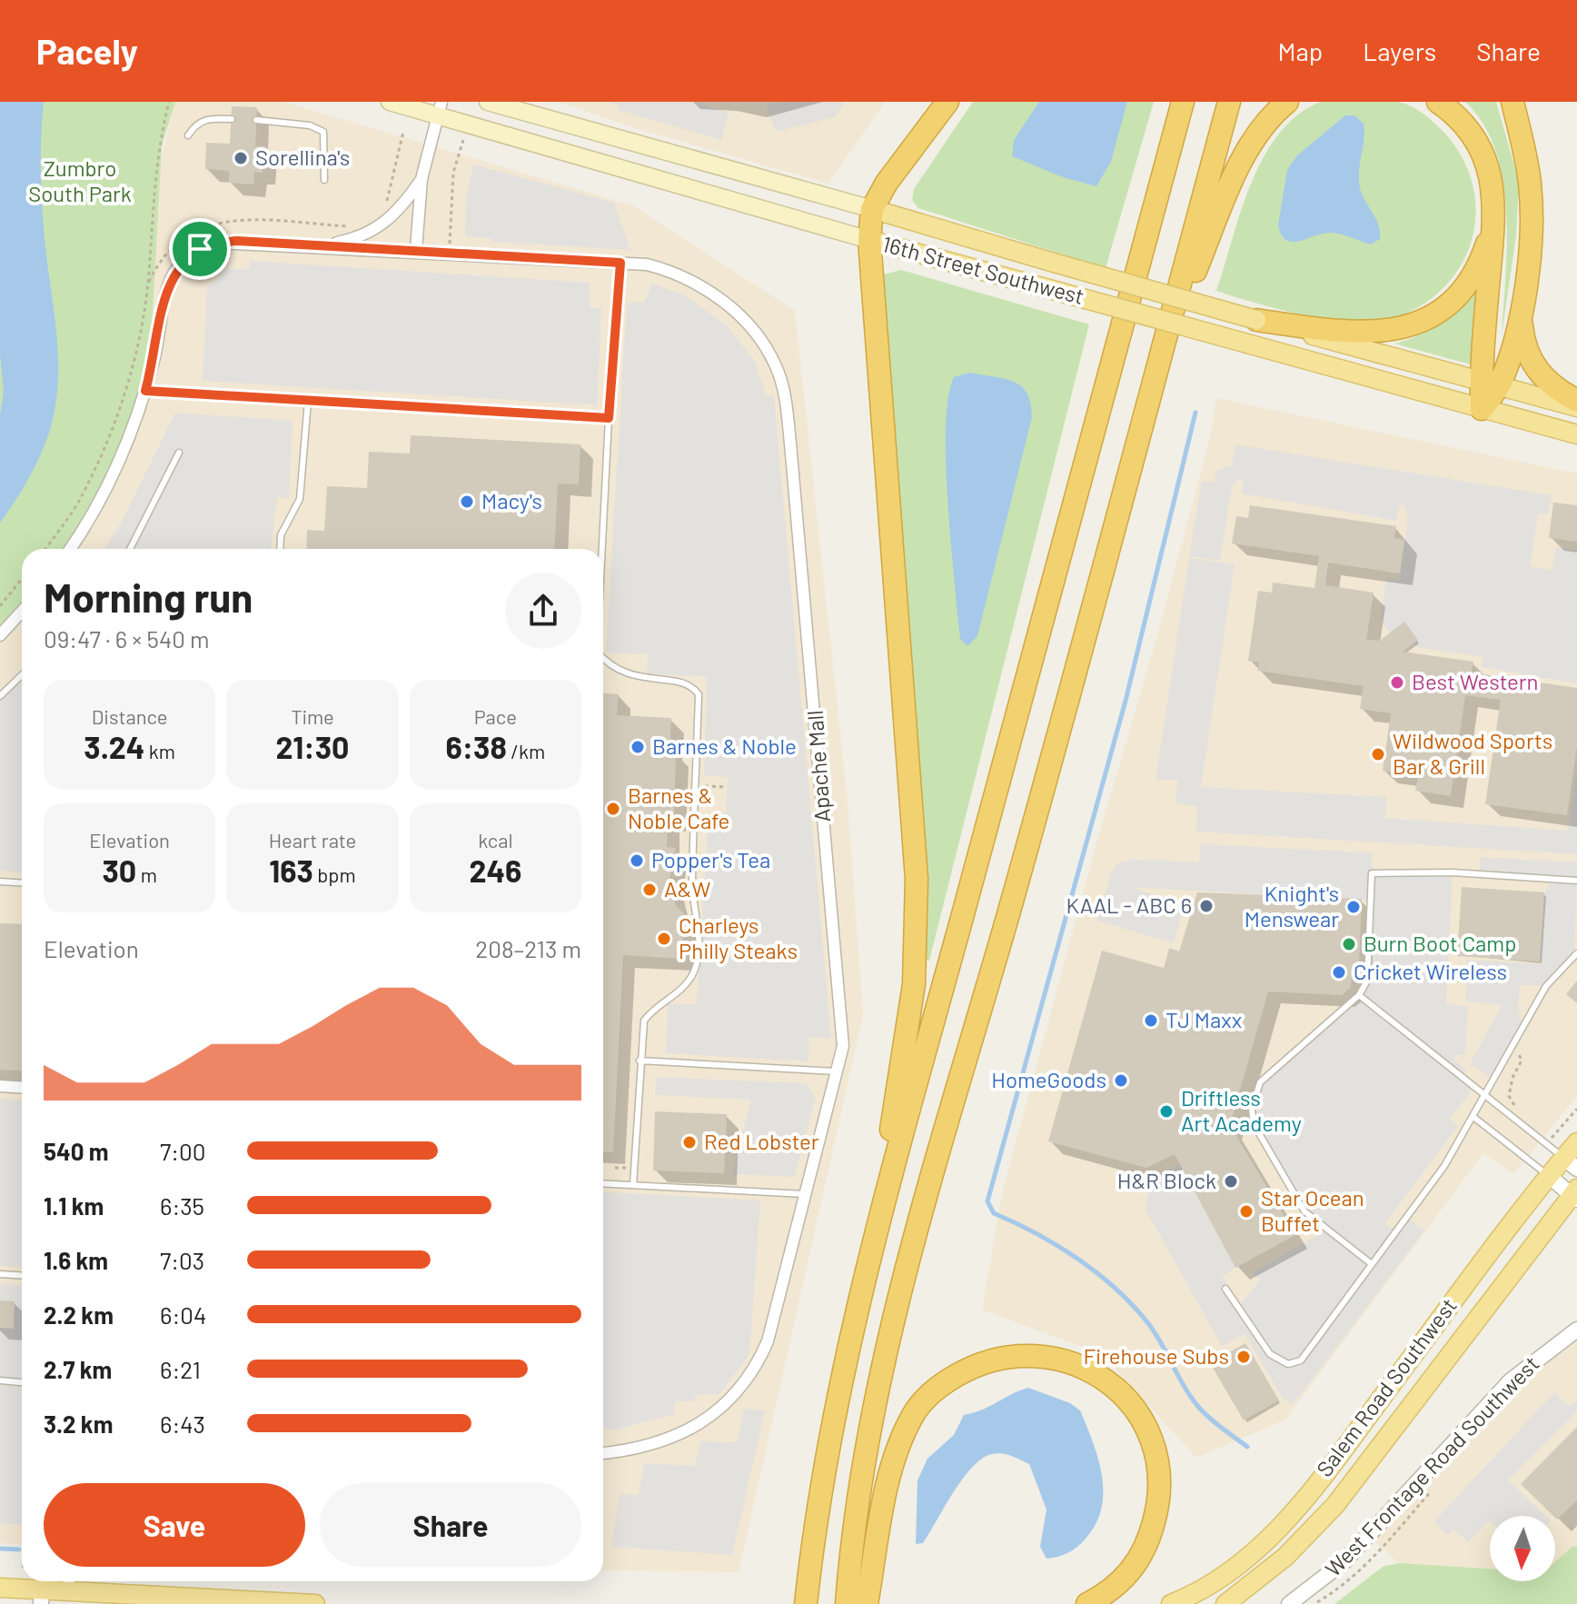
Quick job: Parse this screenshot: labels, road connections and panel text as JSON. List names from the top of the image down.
{
  "streets": {
    "main road": ["16th Street Southwest", "Salem Road Southwest"],
    "street": ["Apache Mall", "West Frontage Road Southwest"]
  },
  "parks": ["Zumbro South Park"],
  "places": [
    "Sorellina's",
    "Macy's",
    "Best Western",
    "Barnes & Noble",
    "Wildwood Sports Bar & Grill",
    "Barnes & Noble Cafe",
    "Popper's Tea",
    "A&W",
    "KAAL - ABC 6",
    "Knight's Menswear",
    "Charleys Philly Steaks",
    "Burn Boot Camp",
    "Cricket Wireless",
    "TJ Maxx",
    "HomeGoods",
    "Driftless Art Academy",
    "Red Lobster",
    "H&R Block",
    "Star Ocean Buffet",
    "Firehouse Subs"
  ],
  "north": "bottom",
  "page": {
    "header": "Pacely",
    "nav": ["Map", "Layers", "Share"],
    "heading": ["Morning run", "09:47 · 6 × 540 m"],
    "stats": [
      ["Distance", "3.24 km"],
      ["Time", "21:30"],
      ["Pace", "6:38 /km"],
      ["Elevation", "30 m"],
      ["Heart rate", "163 bpm"],
      ["kcal", "246"]
    ],
    "chart": ["Elevation", "208–213 m"],
    "list": [
      {
        "name": "540 m",
        "note": "7:00"
      },
      {
        "name": "1.1 km",
        "note": "6:35"
      },
      {
        "name": "1.6 km",
        "note": "7:03"
      },
      {
        "name": "2.2 km",
        "note": "6:04"
      },
      {
        "name": "2.7 km",
        "note": "6:21"
      },
      {
        "name": "3.2 km",
        "note": "6:43"
      }
    ],
    "buttons": ["Save", "Share"]
  }
}
